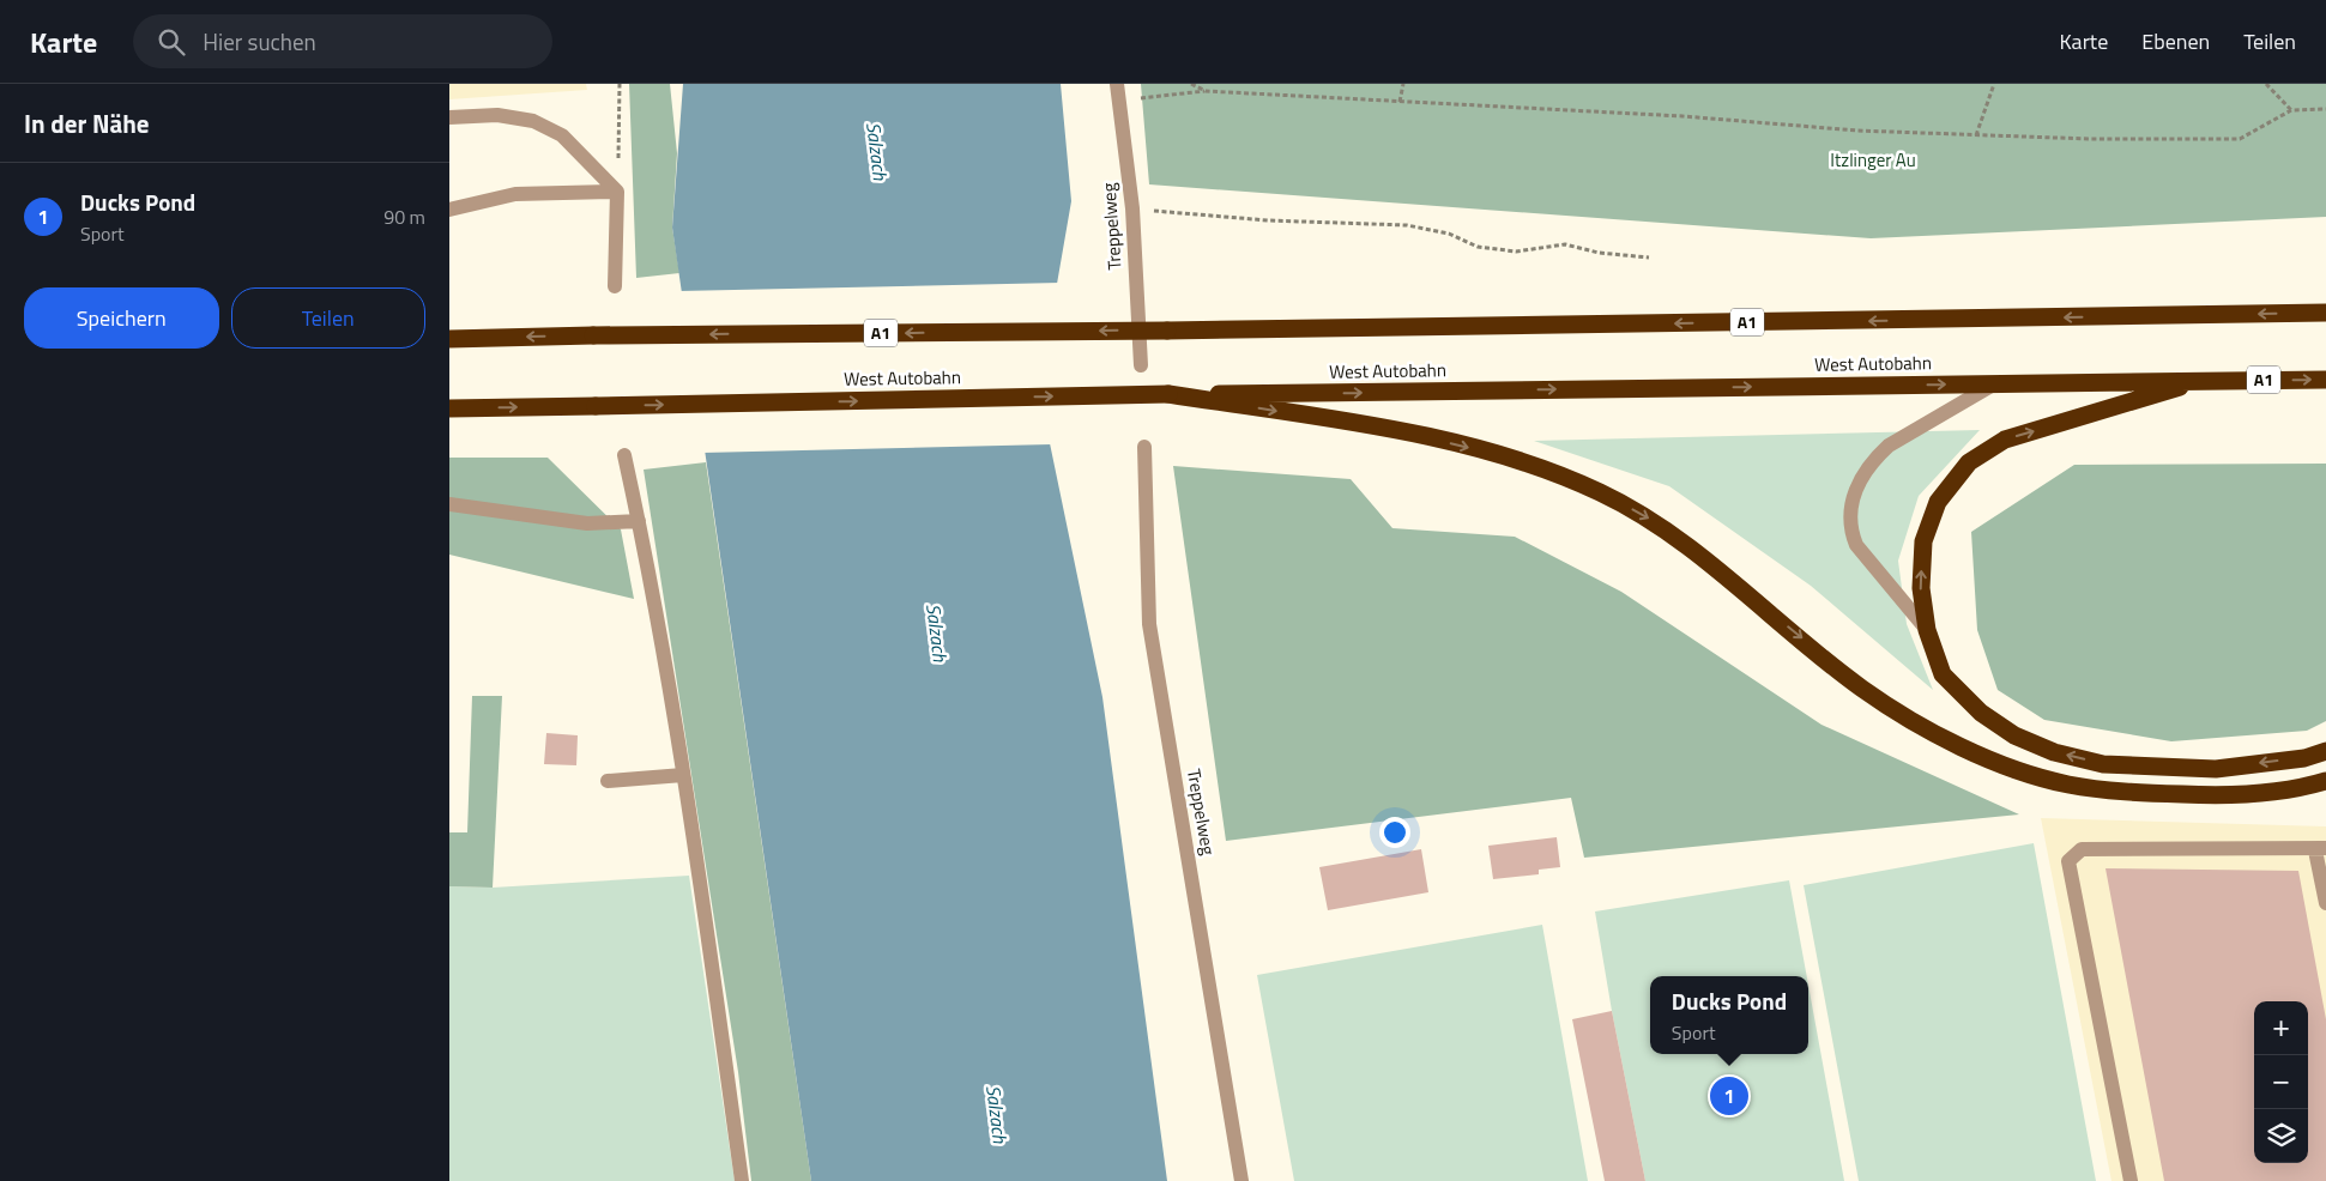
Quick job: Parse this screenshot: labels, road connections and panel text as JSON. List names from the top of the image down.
{
  "streets": {
    "highway": ["A1", "West Autobahn"],
    "lane": ["Treppelweg"]
  },
  "water": ["Salzach"],
  "parks": ["Itzlinger Au"],
  "page": {
    "header": "Karte",
    "search": "Hier suchen",
    "nav": ["Karte", "Ebenen", "Teilen"],
    "heading": "In der Nähe",
    "list": [
      {
        "mark": "1",
        "name": "Ducks Pond",
        "note": "Sport",
        "value": "90 m"
      }
    ],
    "buttons": ["Speichern", "Teilen"],
    "popup": ["Ducks Pond", "Sport"],
    "map_buttons": ["+", "−"],
    "pins": "1"
  }
}
